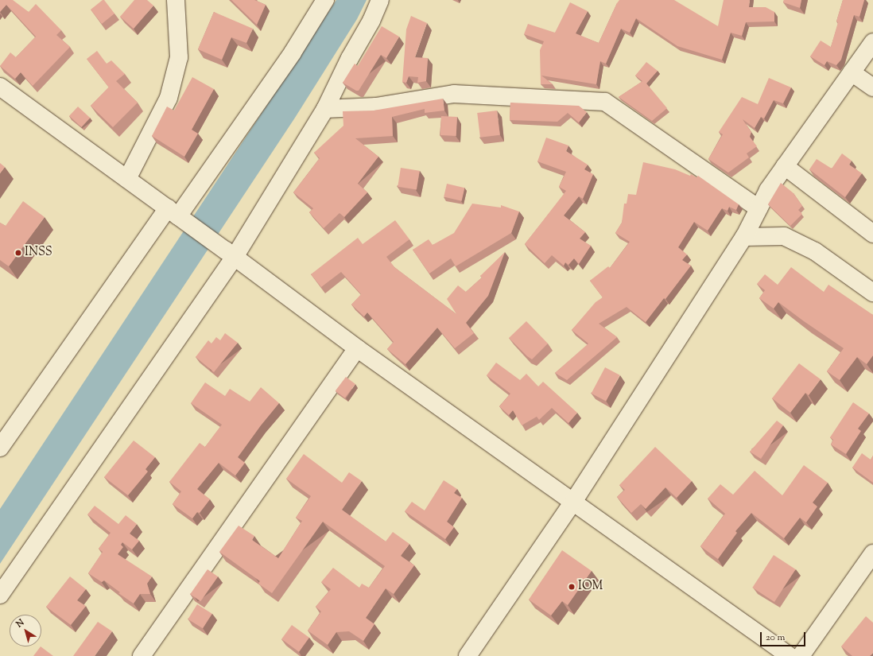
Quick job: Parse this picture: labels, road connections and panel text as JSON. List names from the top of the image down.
{
  "places": ["INSS", "IOM"],
  "scale_bar": "20 m",
  "north": "top left"
}
